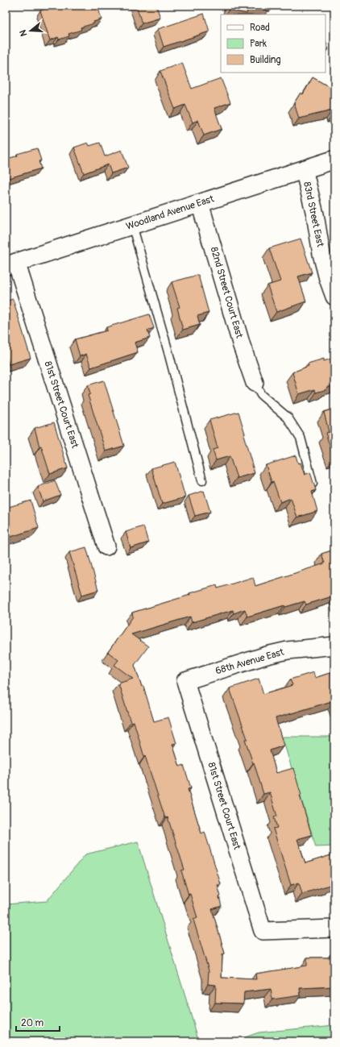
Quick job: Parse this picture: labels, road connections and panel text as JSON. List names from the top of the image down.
{
  "streets": {
    "street": [
      "Woodland Avenue East",
      "83rd Street East",
      "82nd Street Court East",
      "81st Street Court East",
      "68th Avenue East"
    ]
  },
  "crossings": [
    ["Woodland Avenue East", "83rd Street East"],
    ["Woodland Avenue East", "82nd Street Court East"],
    ["Woodland Avenue East", "81st Street Court East"],
    ["81st Street Court East", "68th Avenue East"]
  ],
  "legend": ["Road", "Park", "Building"],
  "scale_bar": "20 m",
  "north": "left"
}
